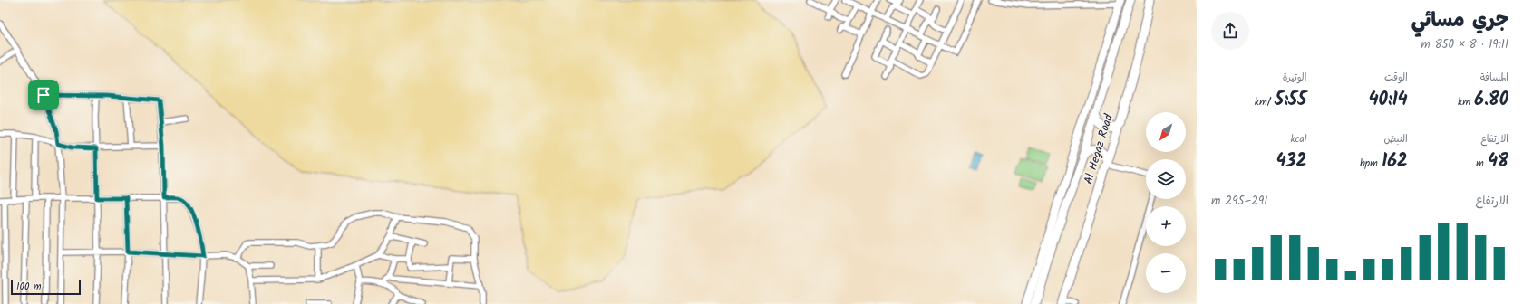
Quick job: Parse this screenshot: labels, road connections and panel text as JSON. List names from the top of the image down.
{
  "streets": {
    "main road": ["Al Hegaz Road"]
  },
  "scale_bar": "100 m",
  "north": "bottom left",
  "page": {
    "heading": ["جري مسائي", "19:11 · 8 × 850 m"],
    "stats": [
      ["المسافة", "6.80 km"],
      ["الوقت", "40:14"],
      ["الوتيرة", "5:55 /km"],
      ["الارتفاع", "48 m"],
      ["النبض", "162 bpm"],
      ["kcal", "432"]
    ],
    "map_buttons": ["+", "−"],
    "chart": ["الارتفاع", "291–295 m"],
    "scale": "100 m"
  }
}
